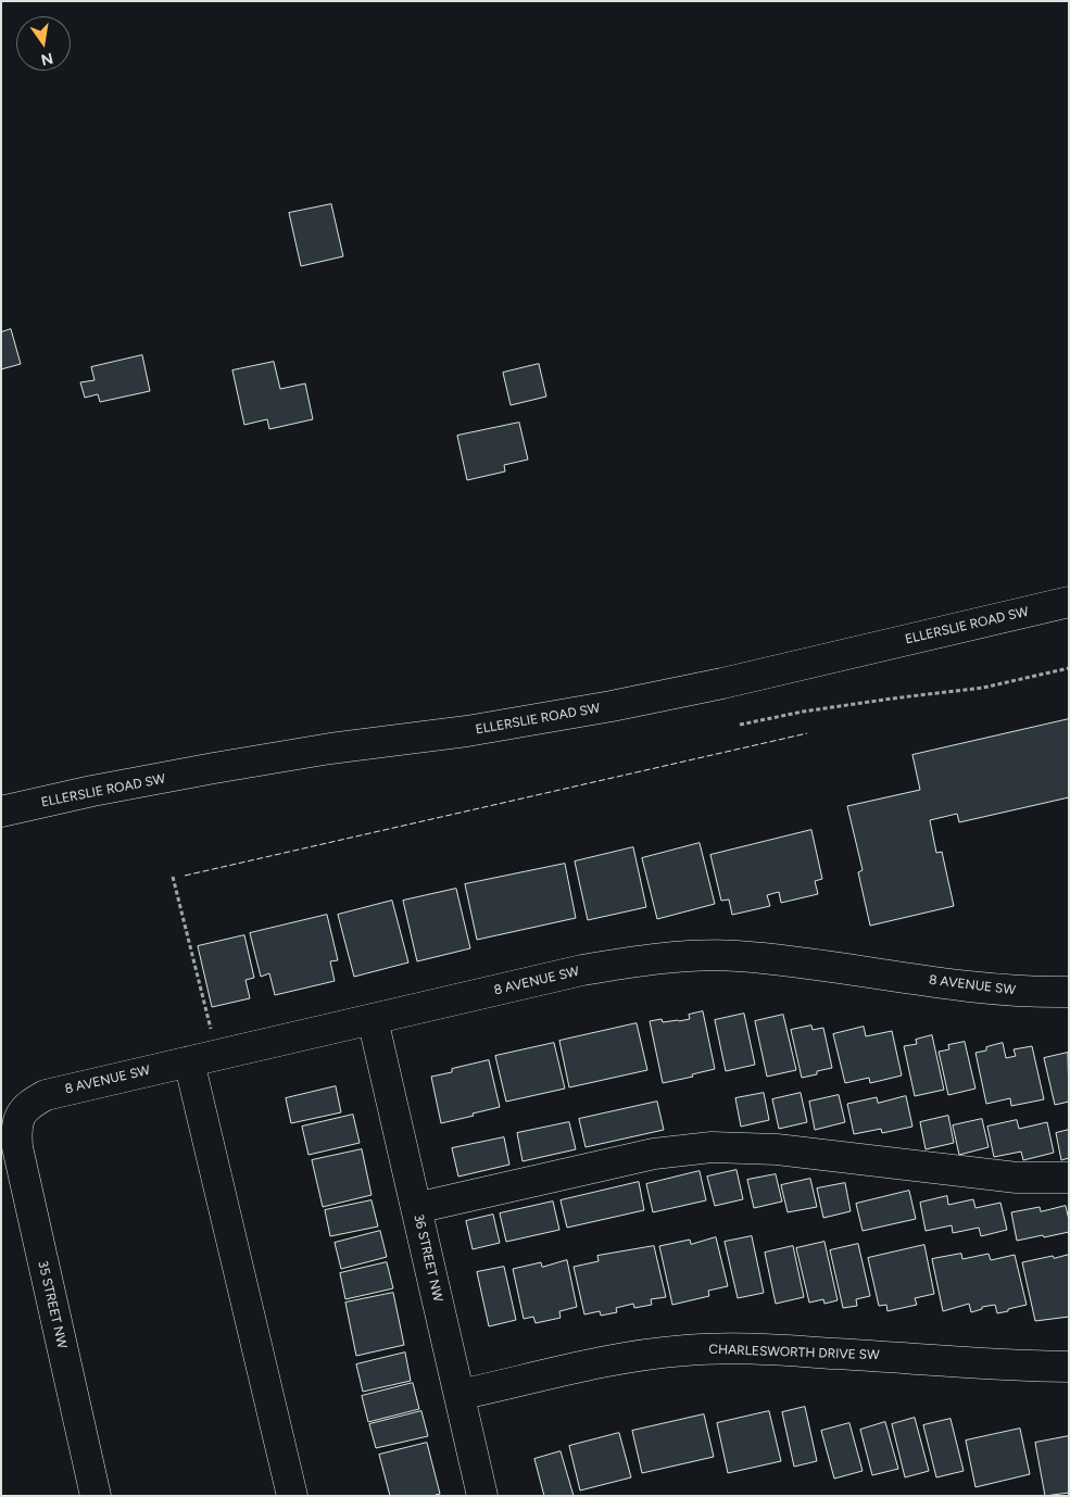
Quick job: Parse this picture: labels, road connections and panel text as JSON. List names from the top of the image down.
{
  "streets": {
    "street": [
      "ELLERSLIE ROAD SW",
      "8 AVENUE SW",
      "36 STREET NW",
      "35 STREET NW",
      "CHARLESWORTH DRIVE SW"
    ]
  },
  "crossings": [
    ["8 AVENUE SW", "36 STREET NW"],
    ["8 AVENUE SW", "35 STREET NW"],
    ["36 STREET NW", "CHARLESWORTH DRIVE SW"]
  ],
  "north": "bottom"
}
